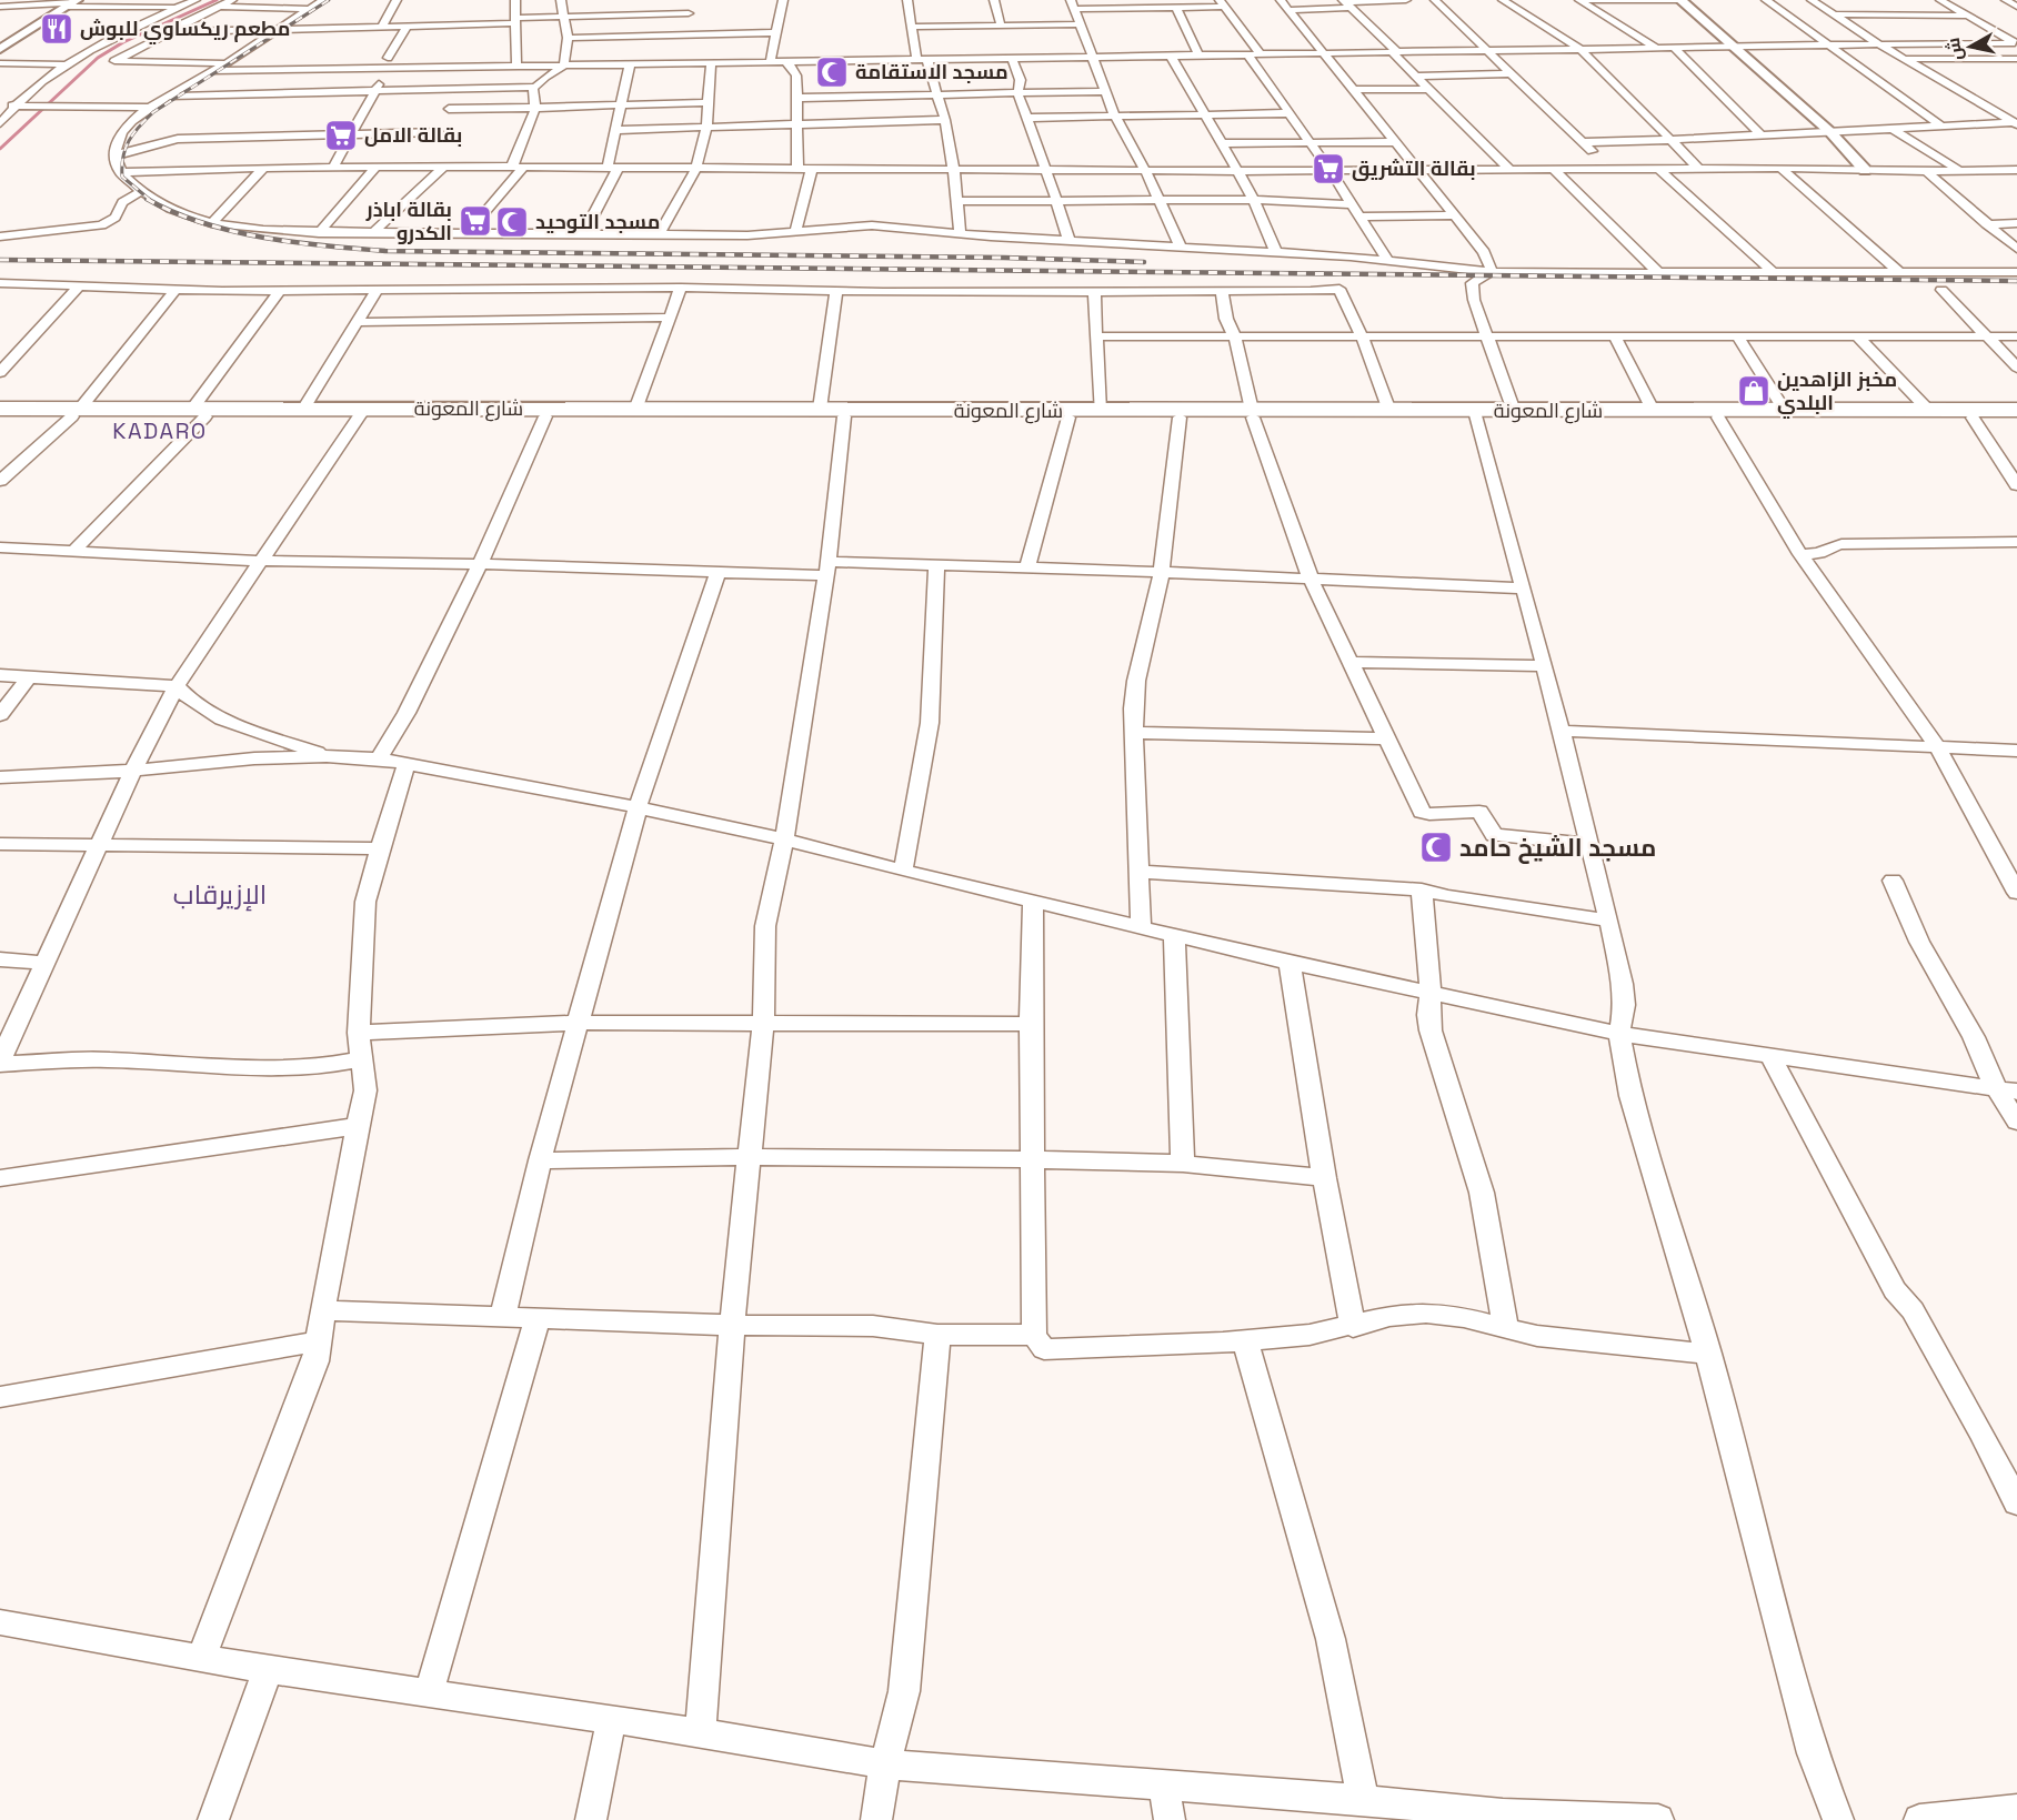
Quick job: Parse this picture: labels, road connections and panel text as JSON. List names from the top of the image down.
{
  "streets": {
    "highway": ["شارع المعونة"]
  },
  "districts": ["KADARO", "الإزيرقاب"],
  "places": {
    "restaurant": ["مطعم ريكساوي للبوش"],
    "mosque": ["مسجد الاستقامة", "مسجد التوحيد", "مسجد الشيخ حامد"],
    "supermarket": ["بقالة الامل", "بقالة التشريق", "بقالة اباذر الكدرو"],
    "shop": ["مخبز الزاهدين البلدي"]
  },
  "north": "left"
}
